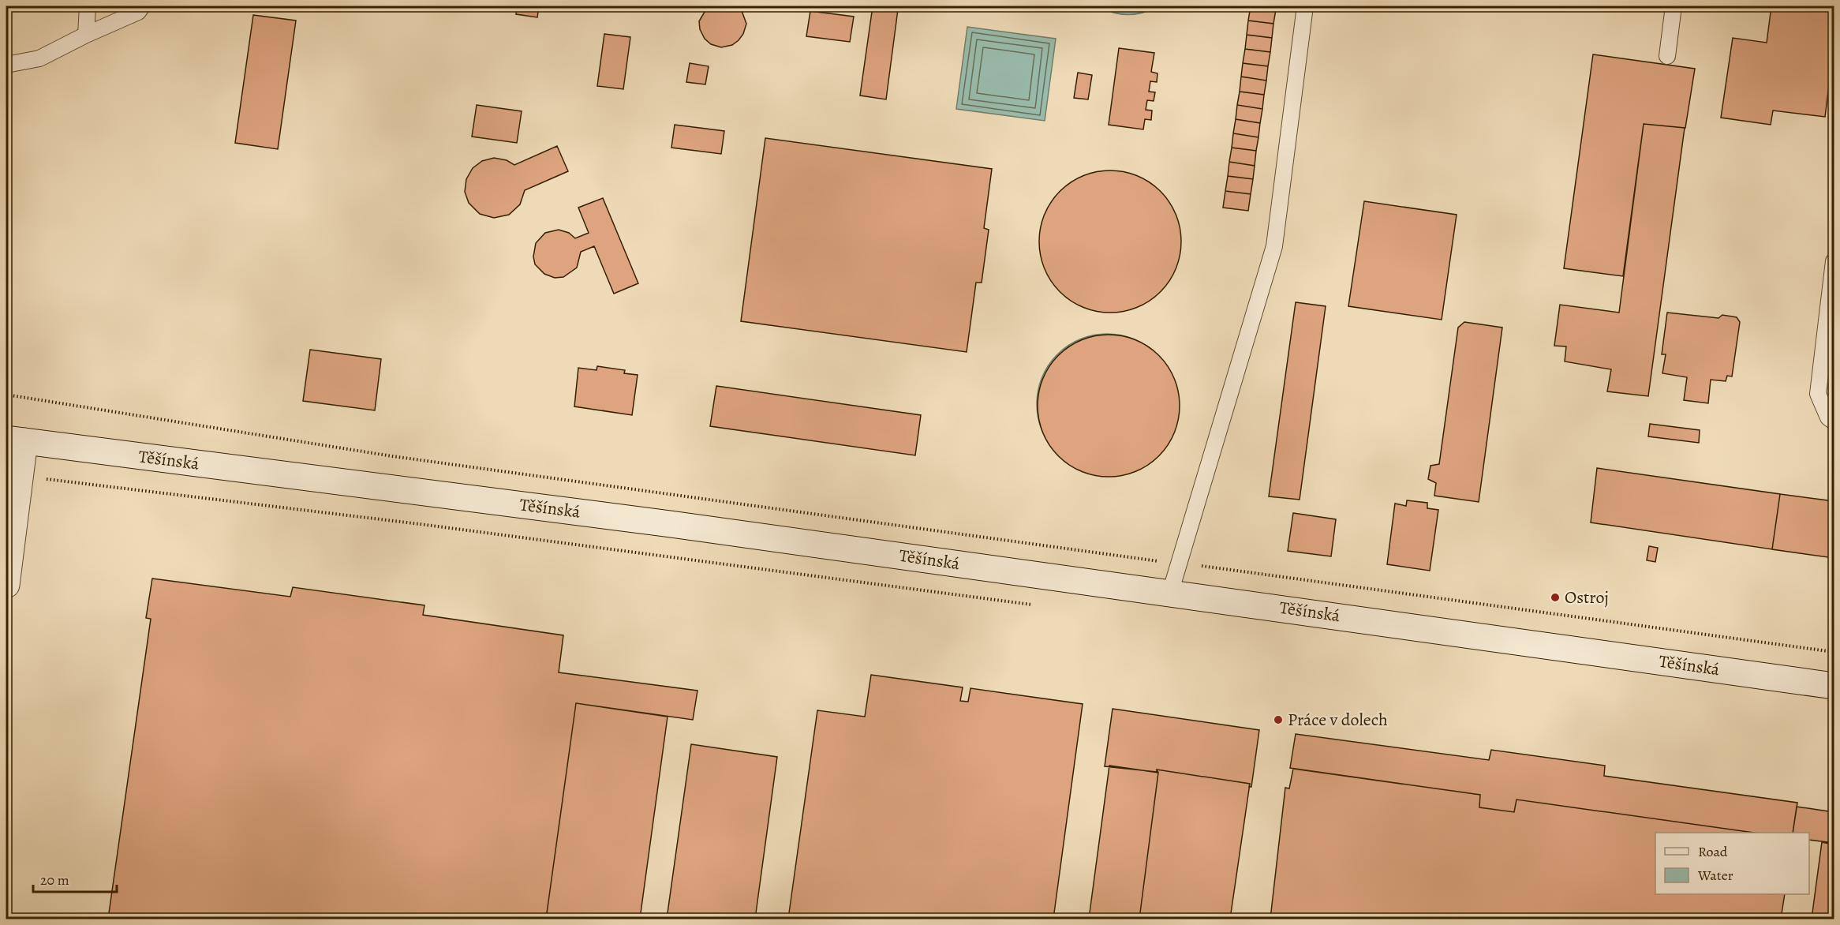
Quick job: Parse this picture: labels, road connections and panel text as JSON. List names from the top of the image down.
{
  "streets": {
    "street": ["Těšínská"]
  },
  "places": ["Ostroj", "Práce v dolech"],
  "legend": ["Road", "Water"],
  "scale_bar": "20 m"
}
